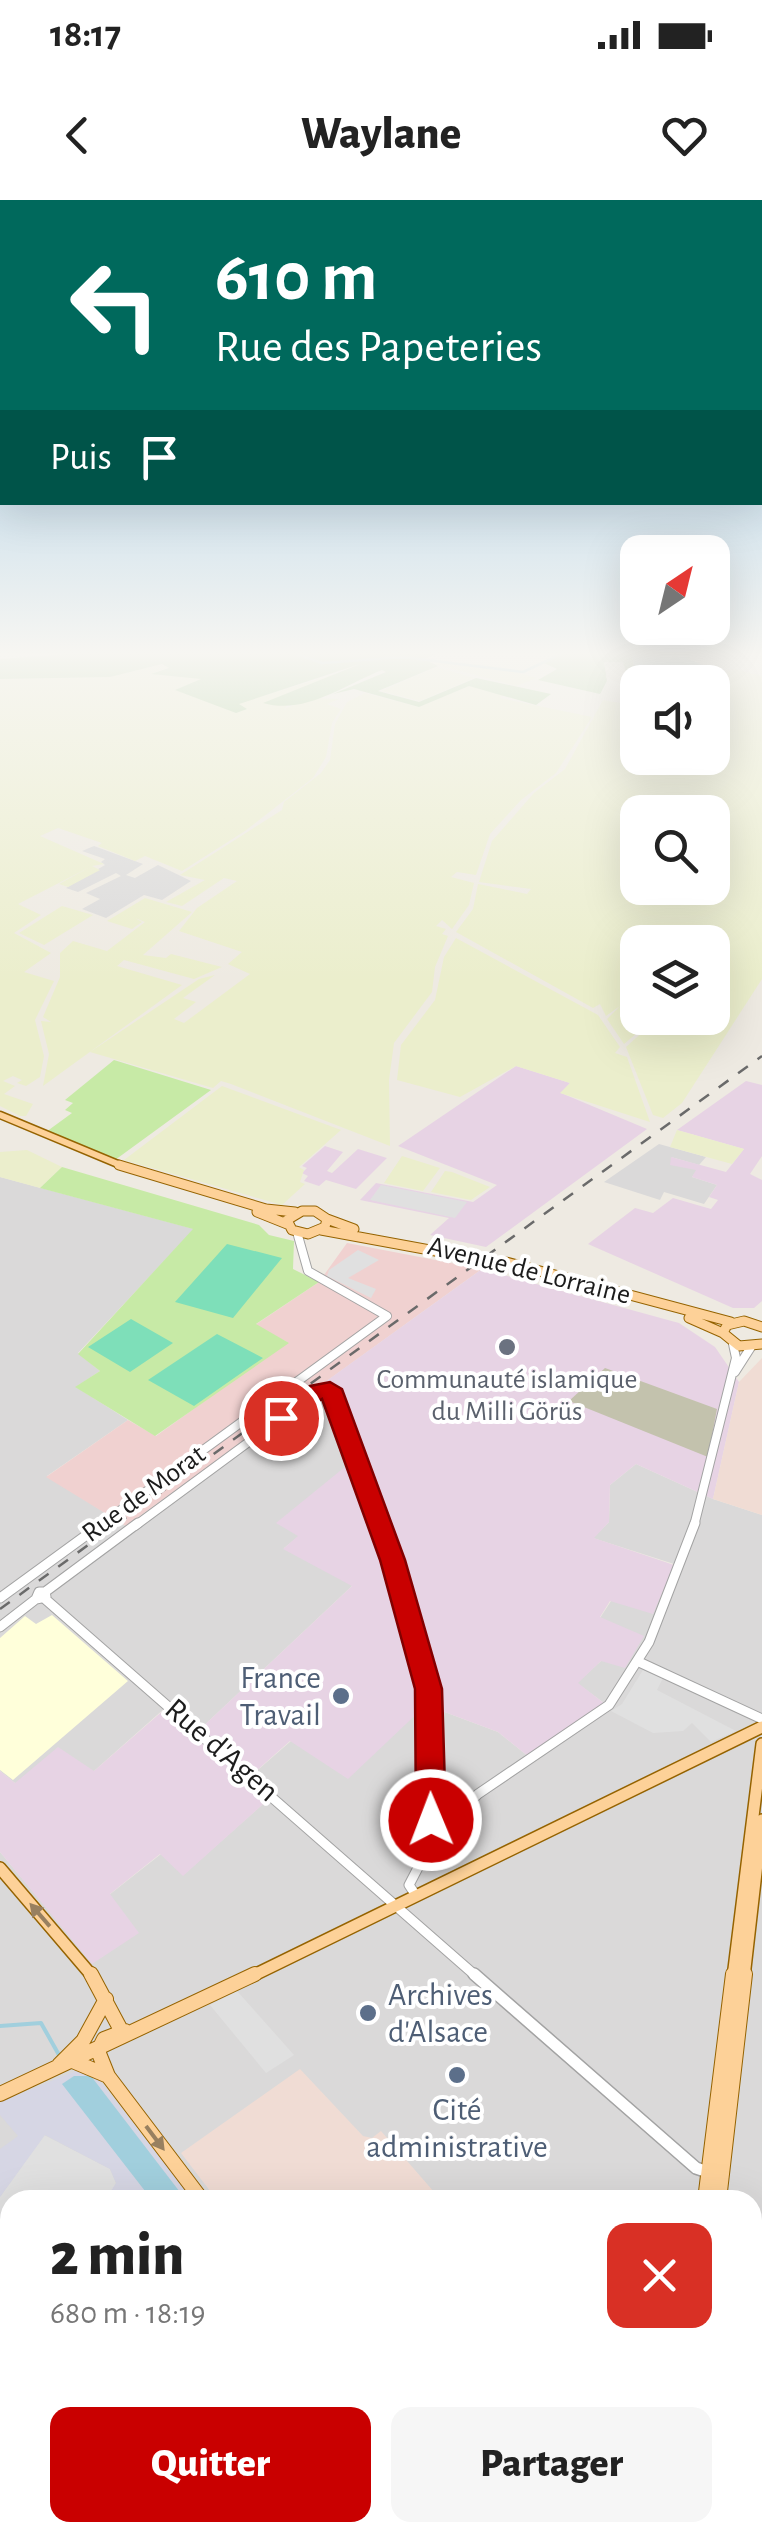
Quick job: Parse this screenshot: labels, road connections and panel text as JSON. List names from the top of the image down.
{
  "streets": {
    "main road": ["Avenue de Lorraine"],
    "street": ["Rue de Morat", "Rue d'Agen"]
  },
  "crossings": [
    ["Avenue de Lorraine", "Rue de Morat"]
  ],
  "places": [
    "Communauté islamique du Milli Görüs",
    "France Travail",
    "Archives d'Alsace",
    "Cité administrative"
  ],
  "north": "top right",
  "page": {
    "status": "18:17",
    "header": "Waylane",
    "turn": ["610 m", "Rue des Papeteries"],
    "then": "Puis",
    "heading": ["2 min", "680 m · 18:19"],
    "buttons": ["Quitter", "Partager"]
  }
}
